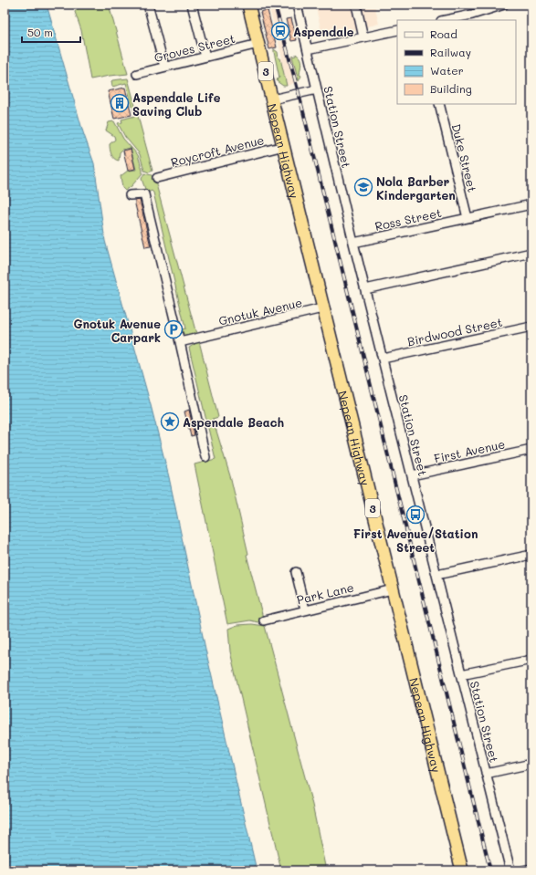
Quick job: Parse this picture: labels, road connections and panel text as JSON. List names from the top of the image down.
{
  "streets": {
    "highway": ["3", "Nepean Highway"],
    "street": [
      "Groves Street",
      "Station Street",
      "Roycroft Avenue",
      "Duke Street",
      "Ross Street",
      "Gnotuk Avenue",
      "Birdwood Street",
      "First Avenue",
      "Park Lane"
    ]
  },
  "crossings": [
    ["Groves Street", "Nepean Highway"],
    ["Station Street", "Ross Street"],
    ["Station Street", "Birdwood Street"],
    ["Station Street", "First Avenue"],
    ["Roycroft Avenue", "Nepean Highway"],
    ["Nepean Highway", "Gnotuk Avenue"],
    ["Nepean Highway", "Park Lane"],
    ["Duke Street", "Ross Street"]
  ],
  "places": {
    "station": ["Aspendale"],
    "building": ["Aspendale Life Saving Club"],
    "school or university": ["Nola Barber Kindergarten"],
    "parking": ["Gnotuk Avenue Carpark"],
    "place": ["Aspendale Beach"],
    "bus stop": ["First Avenue/Station Street"]
  },
  "legend": [
    "Road",
    "Railway",
    "Water",
    "Building"
  ],
  "scale_bar": "50 m"
}
